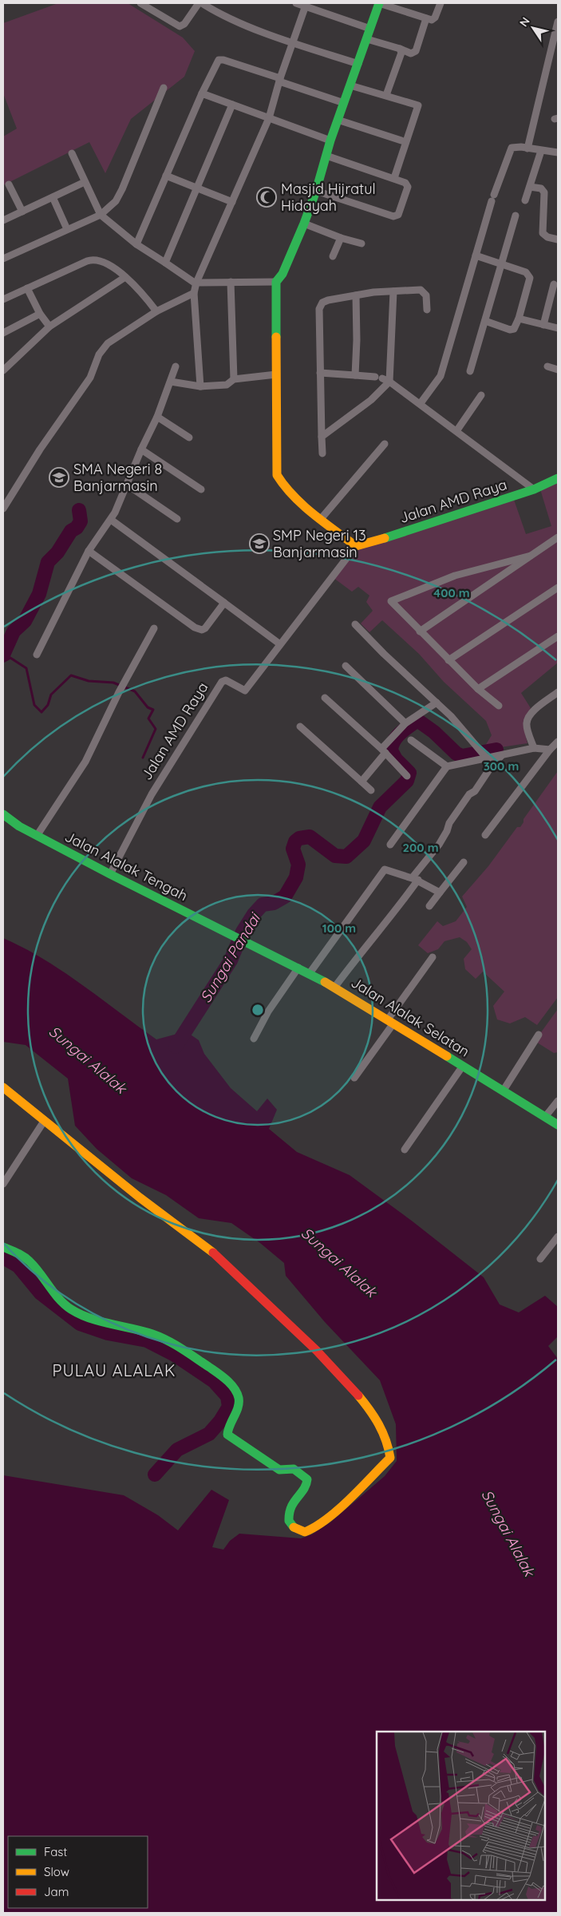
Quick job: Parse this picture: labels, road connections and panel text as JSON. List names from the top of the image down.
{
  "streets": {
    "street": ["Jalan AMD Raya", "Jalan Alalak Tengah", "Jalan Alalak Selatan"]
  },
  "crossings": [
    ["Jalan AMD Raya", "Jalan Alalak Tengah"],
    ["Jalan Alalak Tengah", "Jalan Alalak Selatan"]
  ],
  "districts": ["PULAU ALALAK"],
  "water": ["Sungai Pandai", "Sungai Alalak"],
  "places": {
    "mosque": ["Masjid Hijratul Hidayah"],
    "school or university": ["SMA Negeri 8 Banjarmasin", "SMP Negeri 13 Banjarmasin"]
  },
  "legend": ["Fast", "Slow", "Jam"],
  "north": "top left",
  "rings": [
    "400 m",
    "300 m",
    "200 m",
    "100 m"
  ]
}
